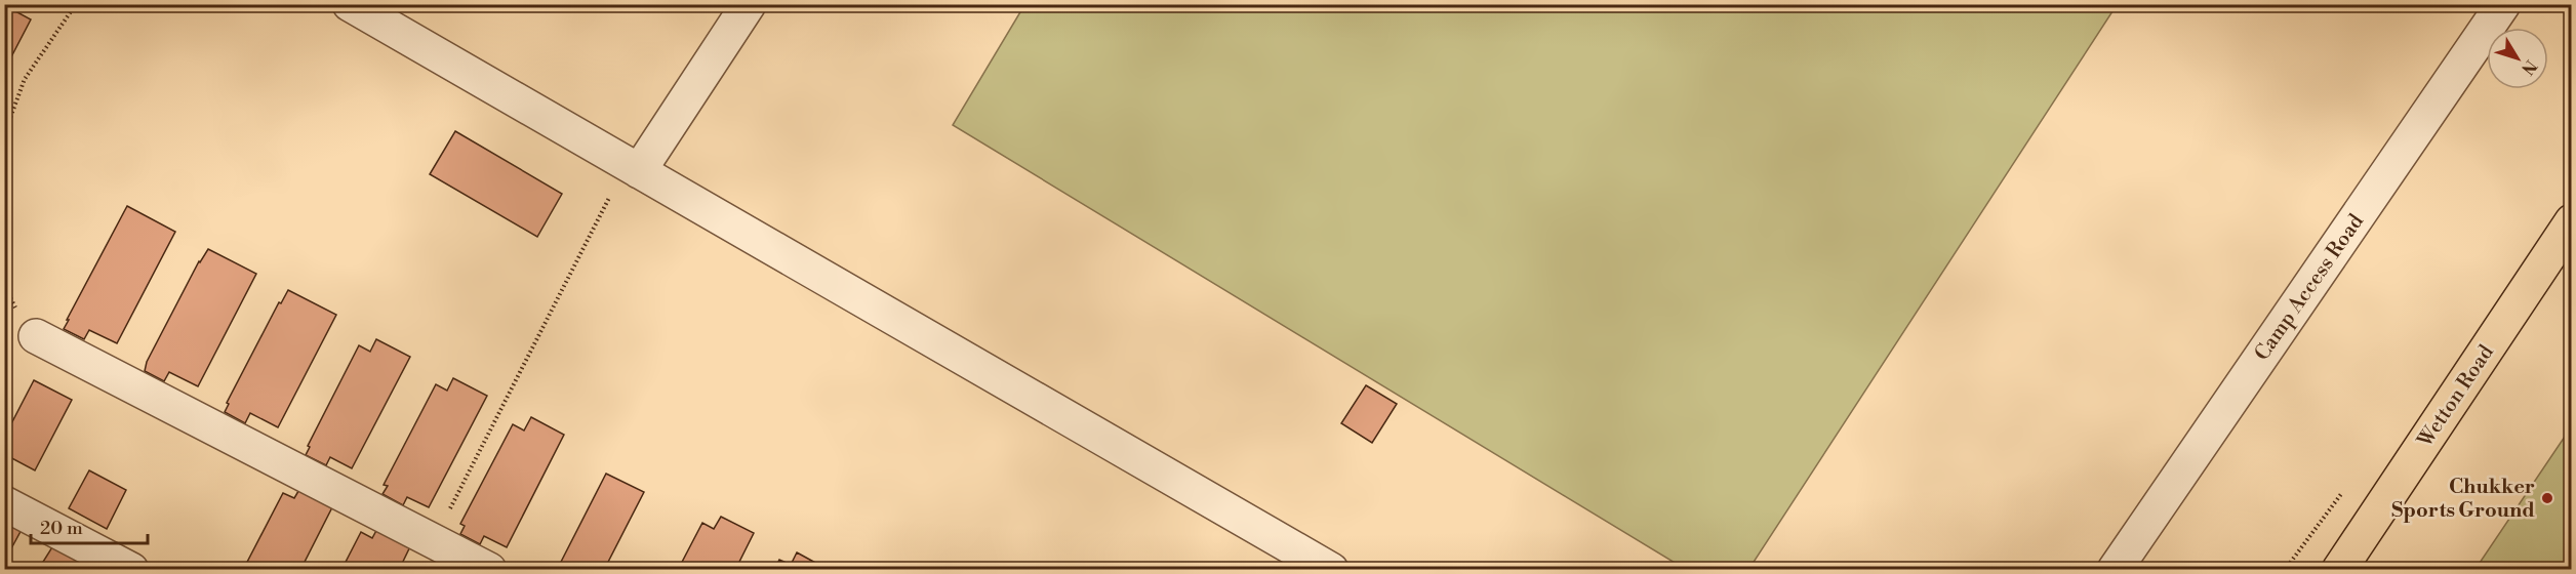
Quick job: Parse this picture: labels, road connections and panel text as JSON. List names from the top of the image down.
{
  "streets": {
    "main road": ["Wetton Road"],
    "lane": ["Camp Access Road"]
  },
  "places": ["Chukker Sports Ground"],
  "scale_bar": "20 m",
  "north": "bottom right"
}
